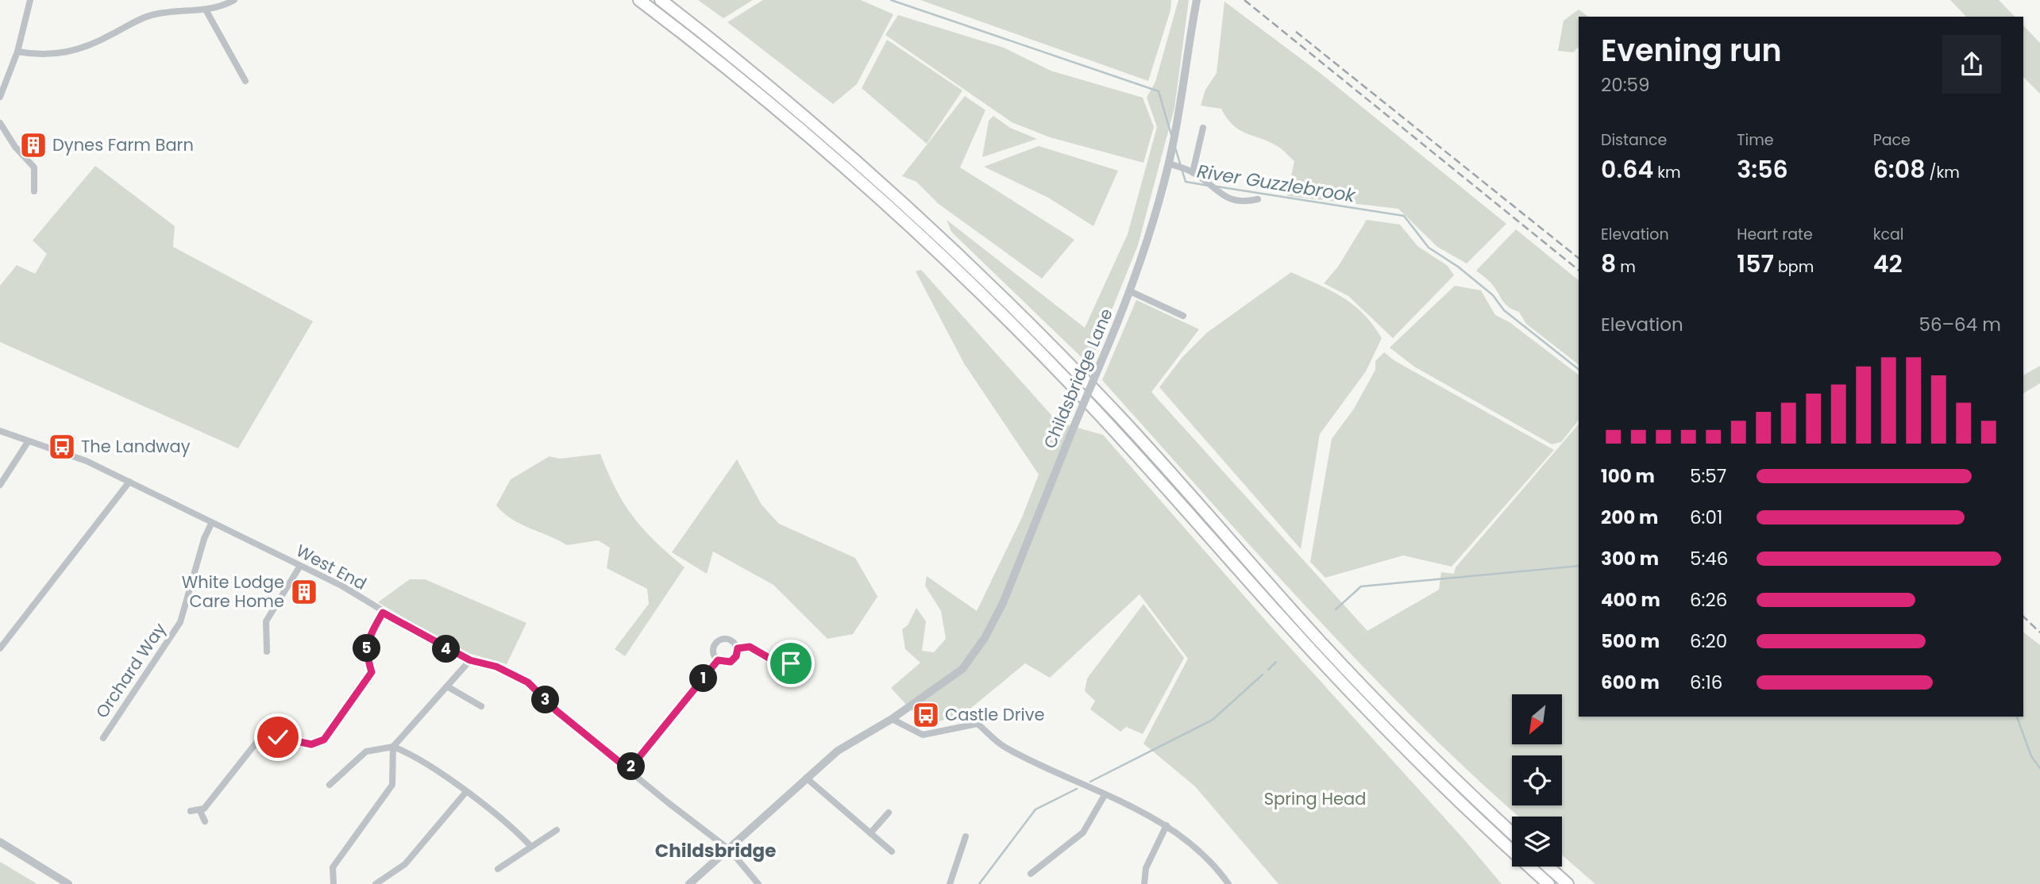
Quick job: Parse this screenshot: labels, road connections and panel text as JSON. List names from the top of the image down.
{
  "streets": {
    "street": ["Childsbridge Lane", "West End", "Orchard Way"]
  },
  "crossings": [
    ["Childsbridge Lane", "West End"],
    ["West End", "Orchard Way"]
  ],
  "districts": ["Childsbridge"],
  "water": ["River Guzzlebrook"],
  "parks": ["Spring Head"],
  "places": {
    "building": ["Dynes Farm Barn", "White Lodge Care Home"],
    "bus stop": ["The Landway", "Castle Drive"]
  },
  "north": "bottom left",
  "page": {
    "heading": ["Evening run", "20:59"],
    "stats": [
      ["Distance", "0.64 km"],
      ["Time", "3:56"],
      ["Pace", "6:08 /km"],
      ["Elevation", "8 m"],
      ["Heart rate", "157 bpm"],
      ["kcal", "42"]
    ],
    "chart": ["Elevation", "56–64 m"],
    "list": [
      {
        "name": "100 m",
        "note": "5:57"
      },
      {
        "name": "200 m",
        "note": "6:01"
      },
      {
        "name": "300 m",
        "note": "5:46"
      },
      {
        "name": "400 m",
        "note": "6:26"
      },
      {
        "name": "500 m",
        "note": "6:20"
      },
      {
        "name": "600 m",
        "note": "6:16"
      }
    ],
    "pins": [
      "5",
      "4",
      "1",
      "3",
      "2"
    ]
  }
}
